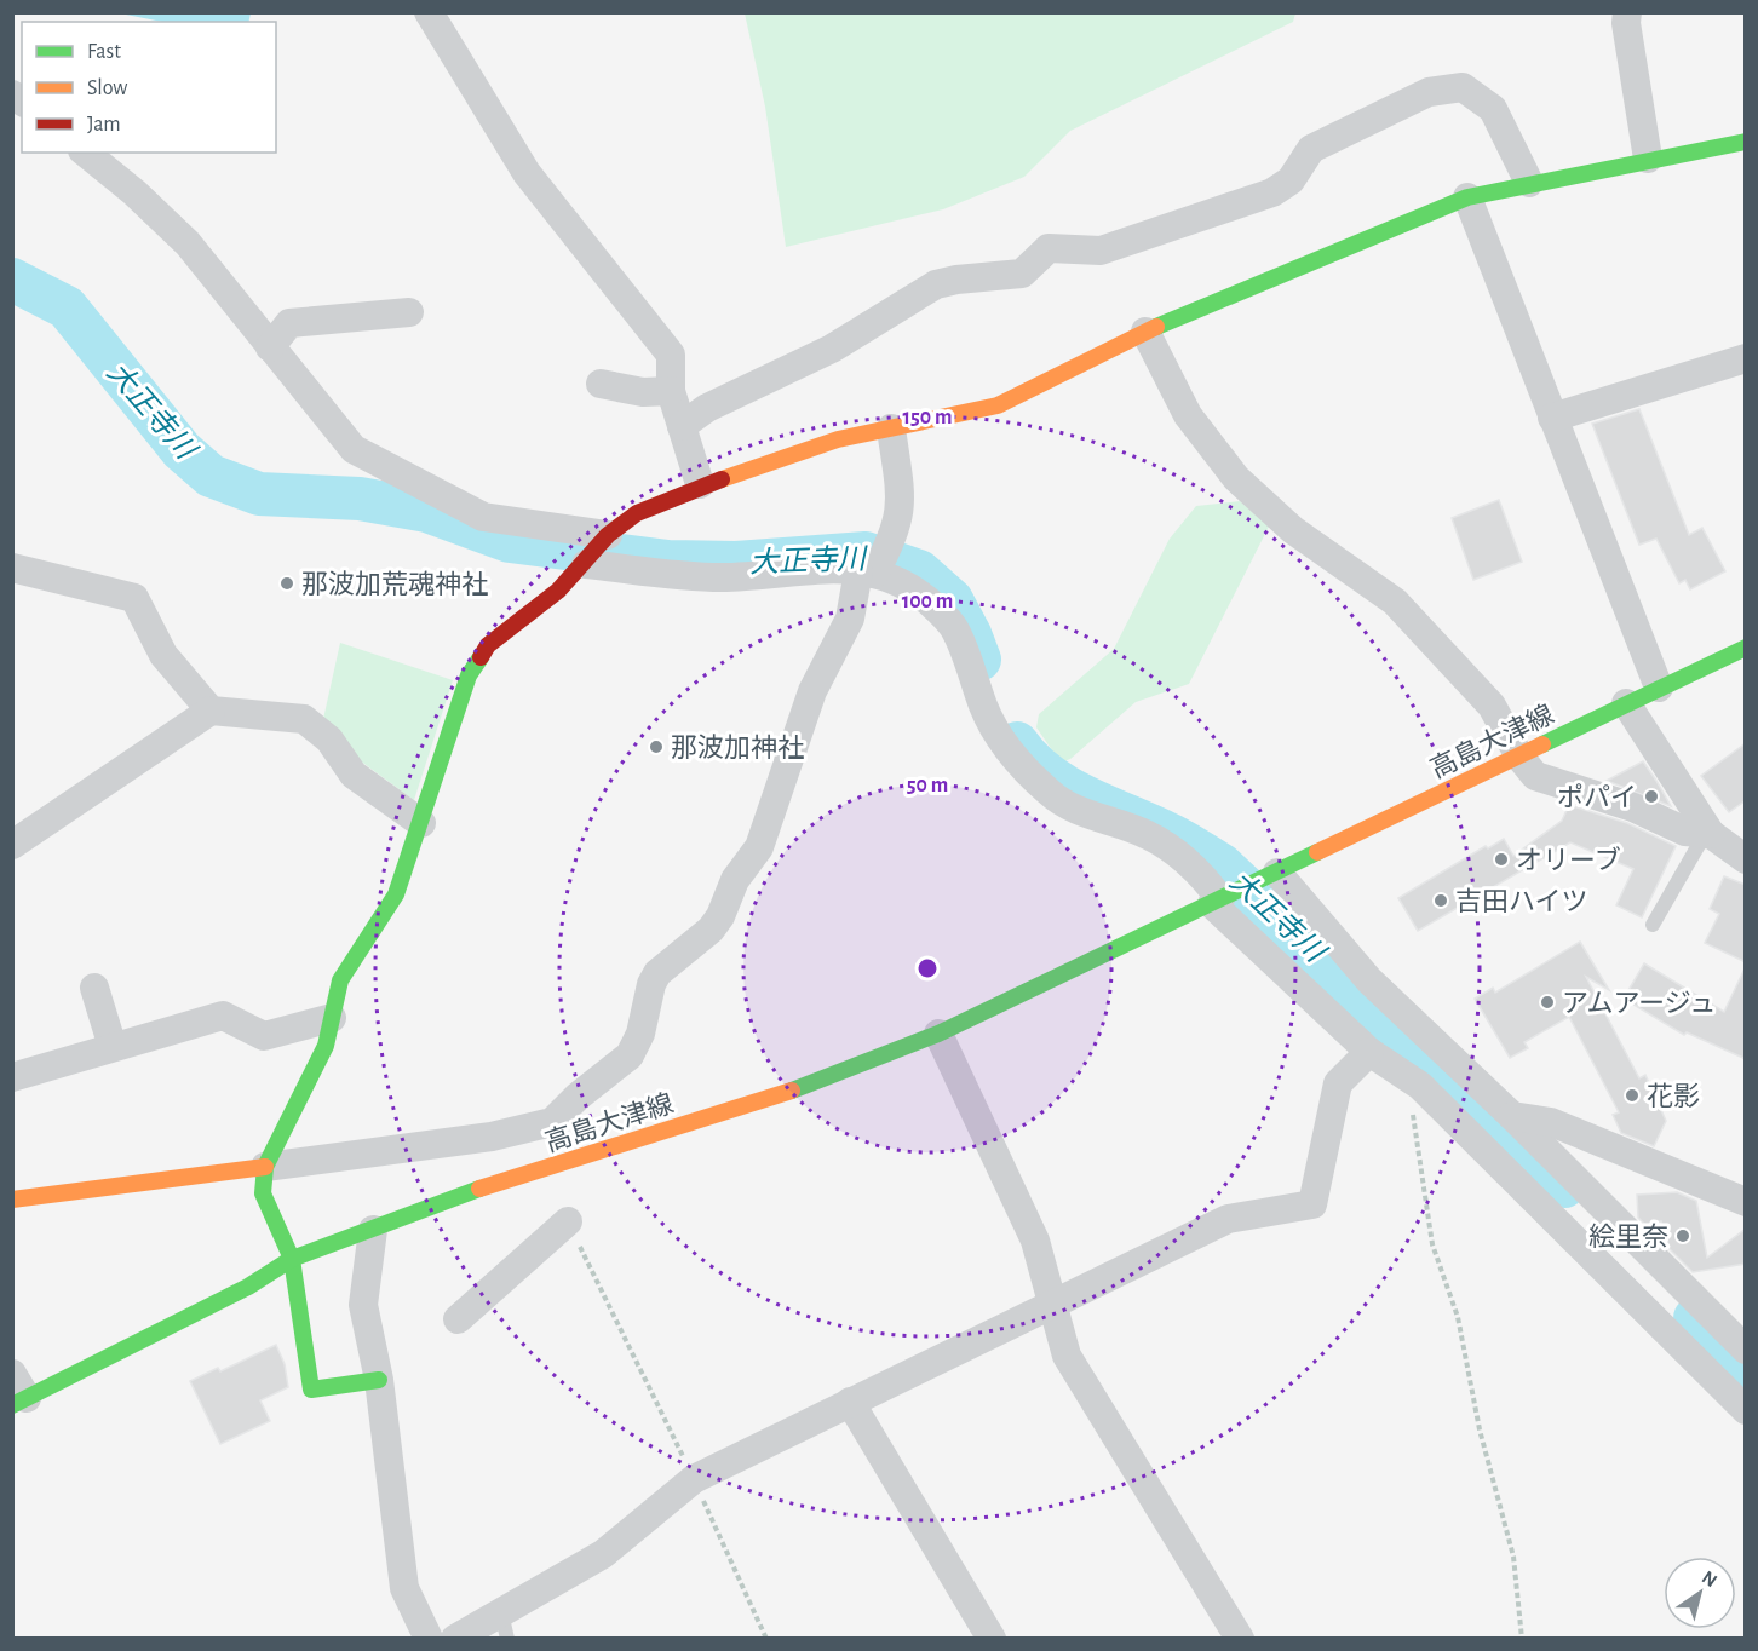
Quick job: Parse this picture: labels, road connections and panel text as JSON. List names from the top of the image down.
{
  "streets": {
    "street": ["高島大津線"]
  },
  "water": ["大正寺川"],
  "places": [
    "那波加荒魂神社",
    "那波加神社",
    "ポパイ",
    "オリーブ",
    "吉田ハイツ",
    "アムアージュ",
    "花影",
    "絵里奈"
  ],
  "legend": ["Fast", "Slow", "Jam"],
  "north": "top right",
  "rings": ["150 m", "100 m", "50 m"]
}
